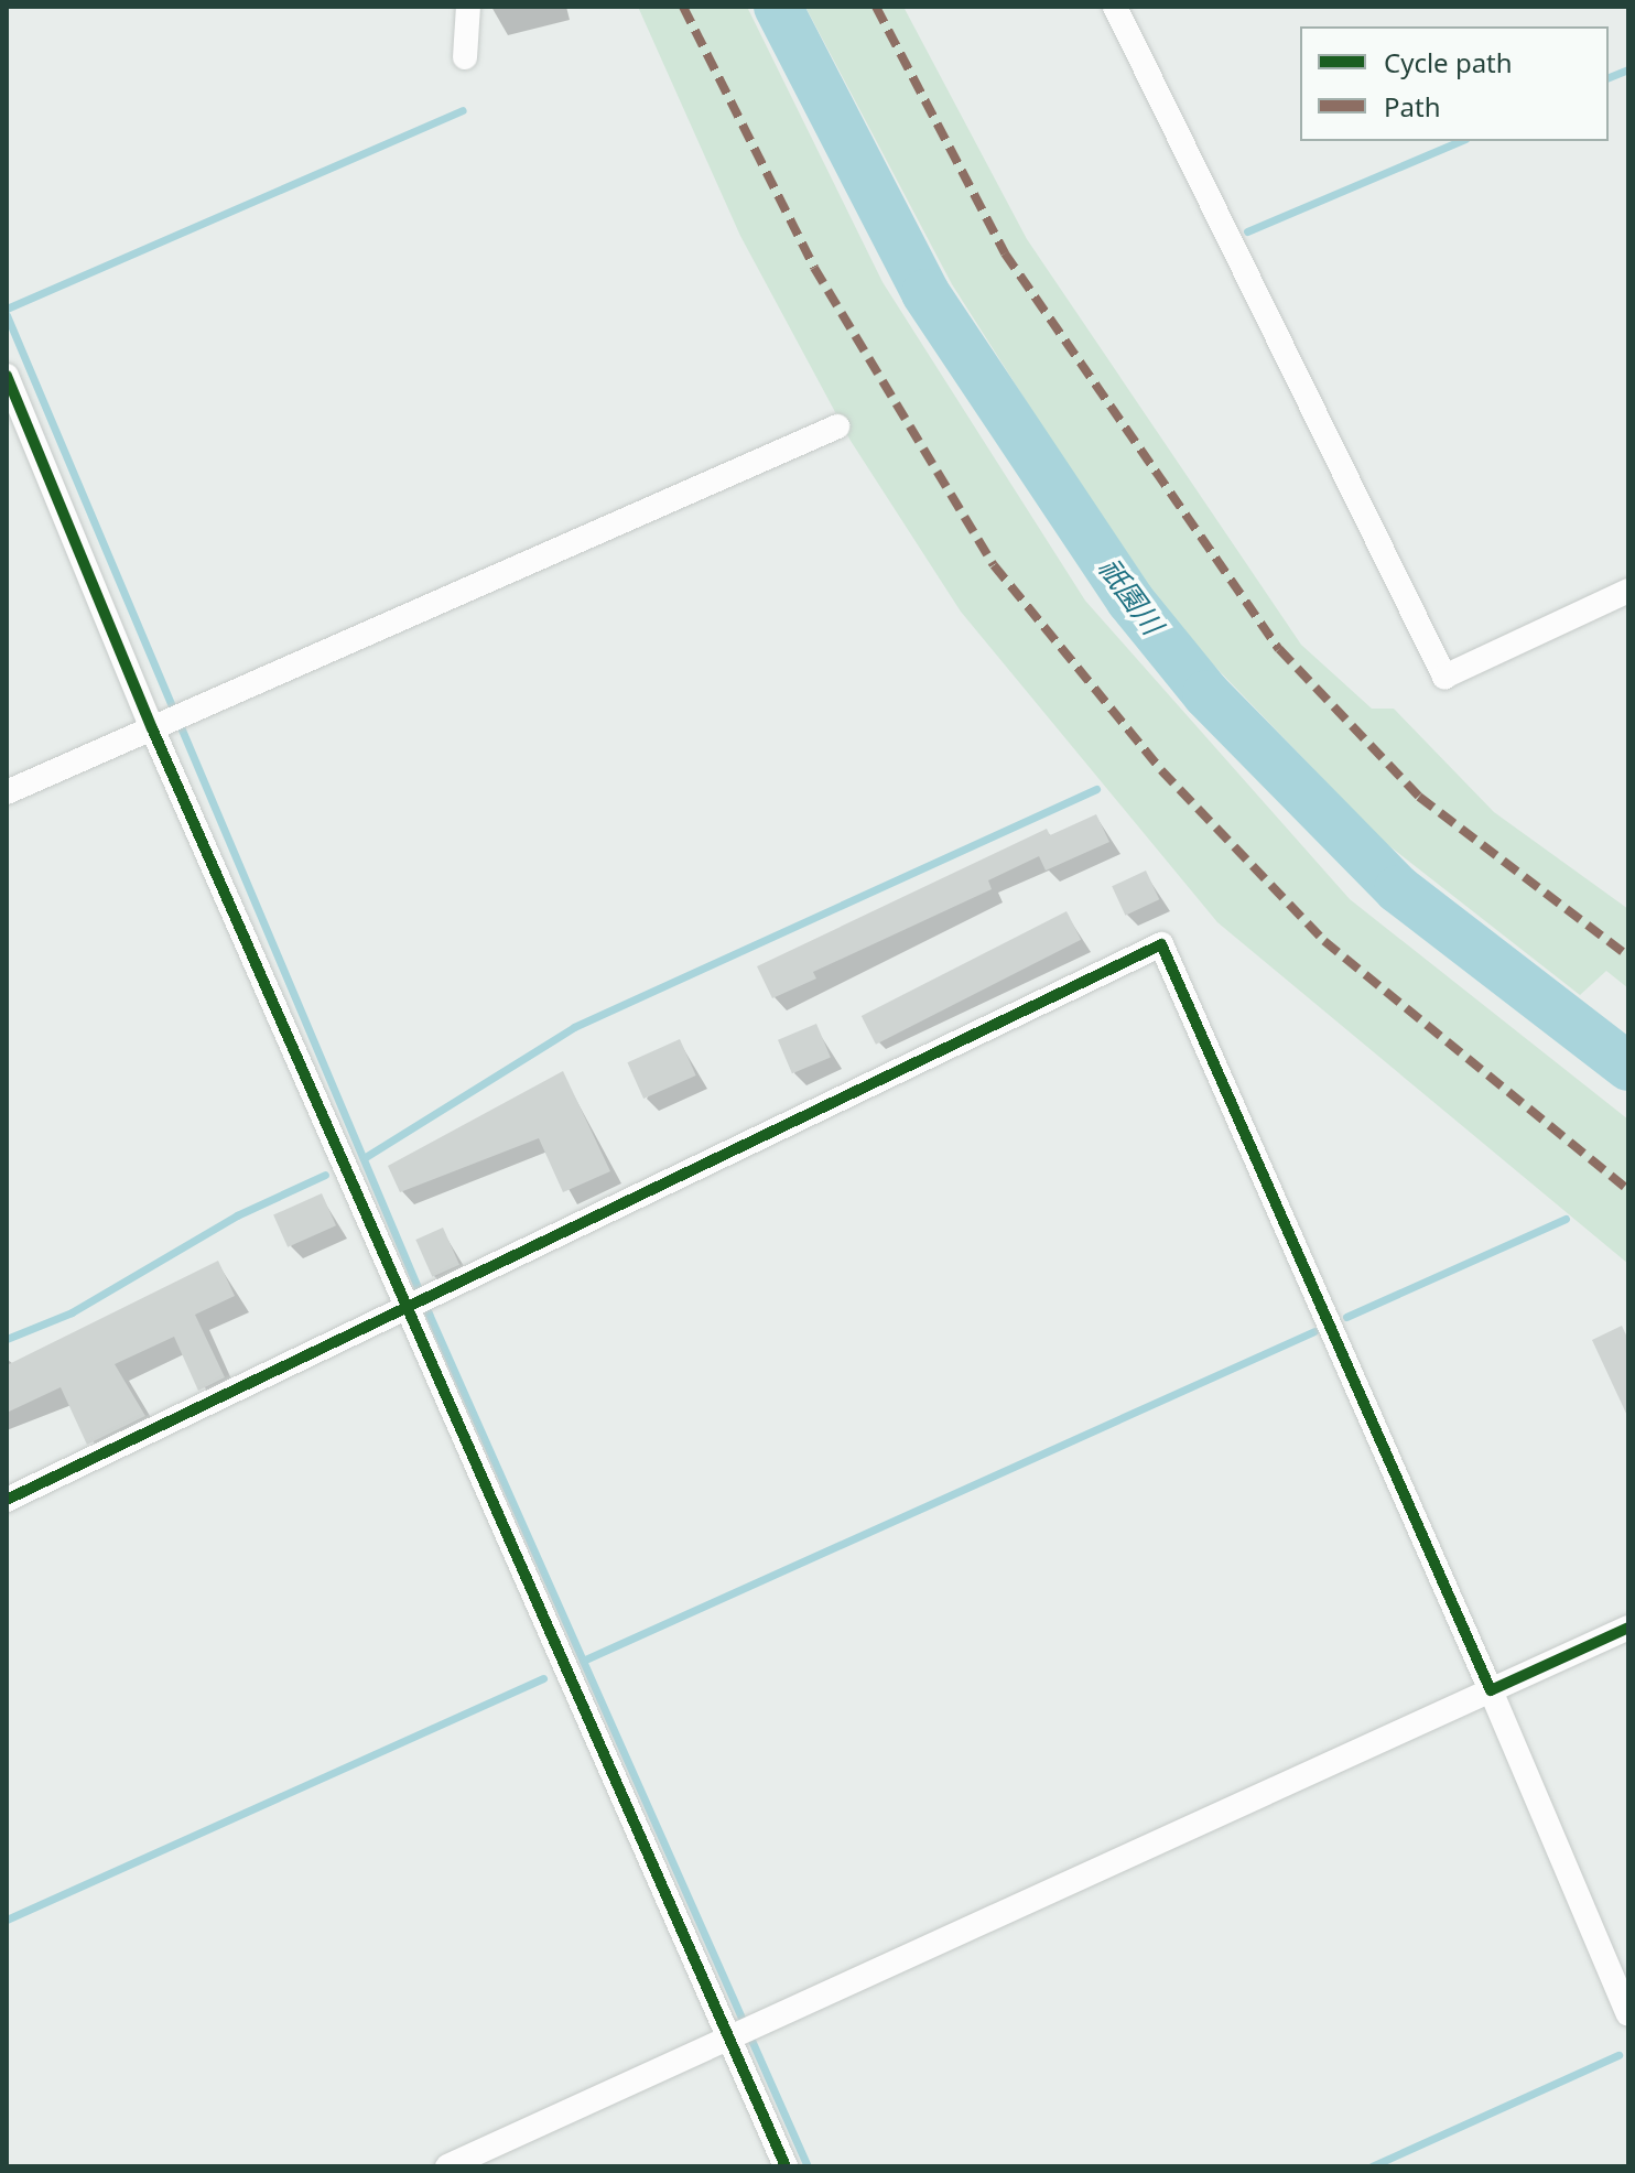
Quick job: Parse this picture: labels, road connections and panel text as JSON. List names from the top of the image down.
{
  "water": ["祇園川"],
  "legend": ["Cycle path", "Path"]
}
